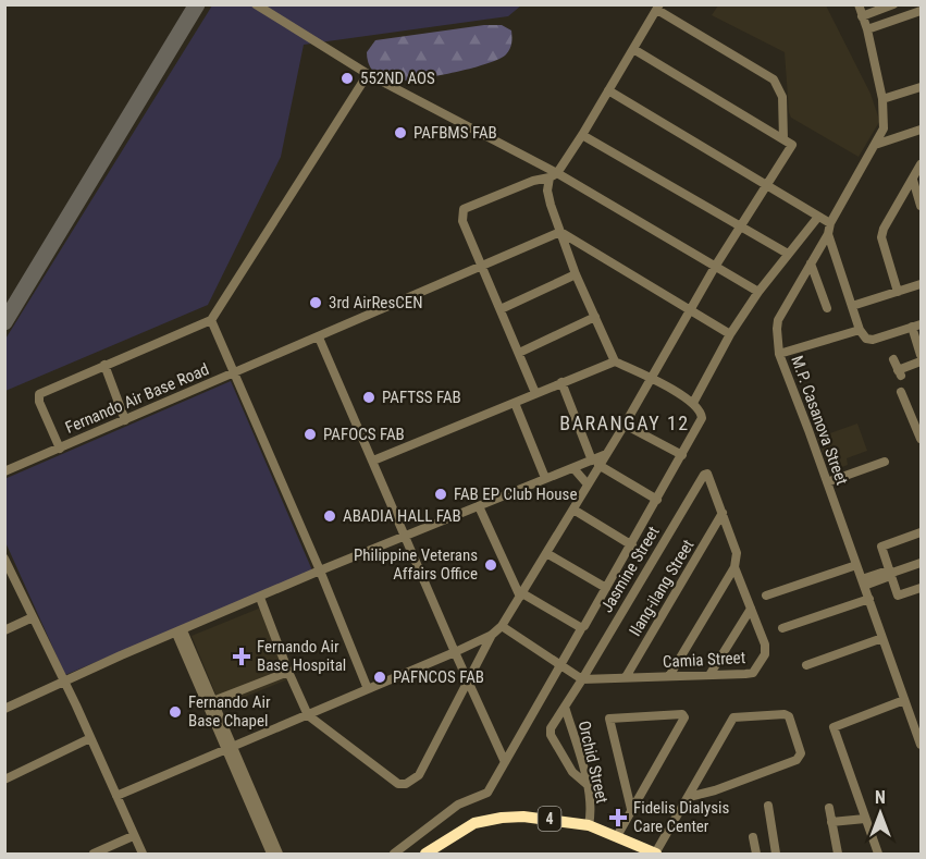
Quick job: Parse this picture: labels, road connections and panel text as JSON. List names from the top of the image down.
{
  "streets": {
    "highway": ["4"],
    "street": [
      "Fernando Air Base Road",
      "M.P. Casanova Street",
      "Jasmine Street",
      "Ilang-ilang Street",
      "Camia Street",
      "Orchid Street"
    ]
  },
  "crossings": [
    ["Jasmine Street", "Camia Street"],
    ["Jasmine Street", "Orchid Street"],
    ["Ilang-ilang Street", "Camia Street"],
    ["Orchid Street", "4"]
  ],
  "districts": ["BARANGAY 12"],
  "places": {
    "other": [
      "552ND AOS",
      "PAFBMS FAB",
      "3rd AirResCEN",
      "PAFTSS FAB",
      "PAFOCS FAB",
      "FAB EP Club House",
      "ABADIA HALL FAB",
      "Philippine Veterans Affairs Office",
      "PAFNCOS FAB",
      "Fernando Air Base Chapel"
    ],
    "health": ["Fernando Air Base Hospital", "Fidelis Dialysis Care Center"]
  },
  "north": "top"
}
